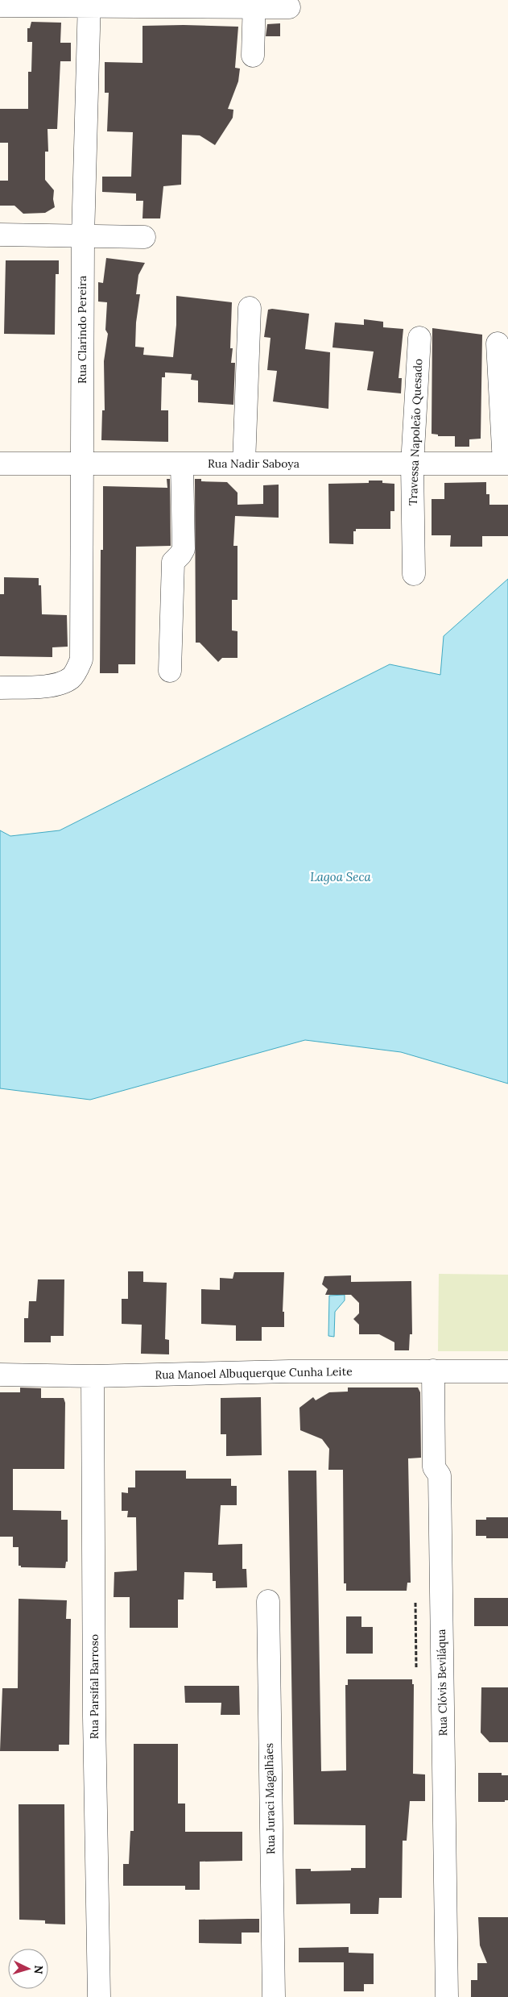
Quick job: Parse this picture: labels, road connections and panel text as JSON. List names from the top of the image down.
{
  "streets": {
    "street": [
      "Rua Clarindo Pereira",
      "Travessa Napoleão Quesado",
      "Rua Nadir Saboya",
      "Rua Manoel Albuquerque Cunha Leite",
      "Rua Clóvis Beviláqua",
      "Rua Parsifal Barroso",
      "Rua Juraci Magalhães"
    ]
  },
  "crossings": [
    ["Rua Clarindo Pereira", "Rua Nadir Saboya"],
    ["Travessa Napoleão Quesado", "Rua Nadir Saboya"],
    ["Rua Manoel Albuquerque Cunha Leite", "Rua Clóvis Beviláqua"],
    ["Rua Manoel Albuquerque Cunha Leite", "Rua Parsifal Barroso"]
  ],
  "water": ["Lagoa Seca"],
  "north": "right"
}
